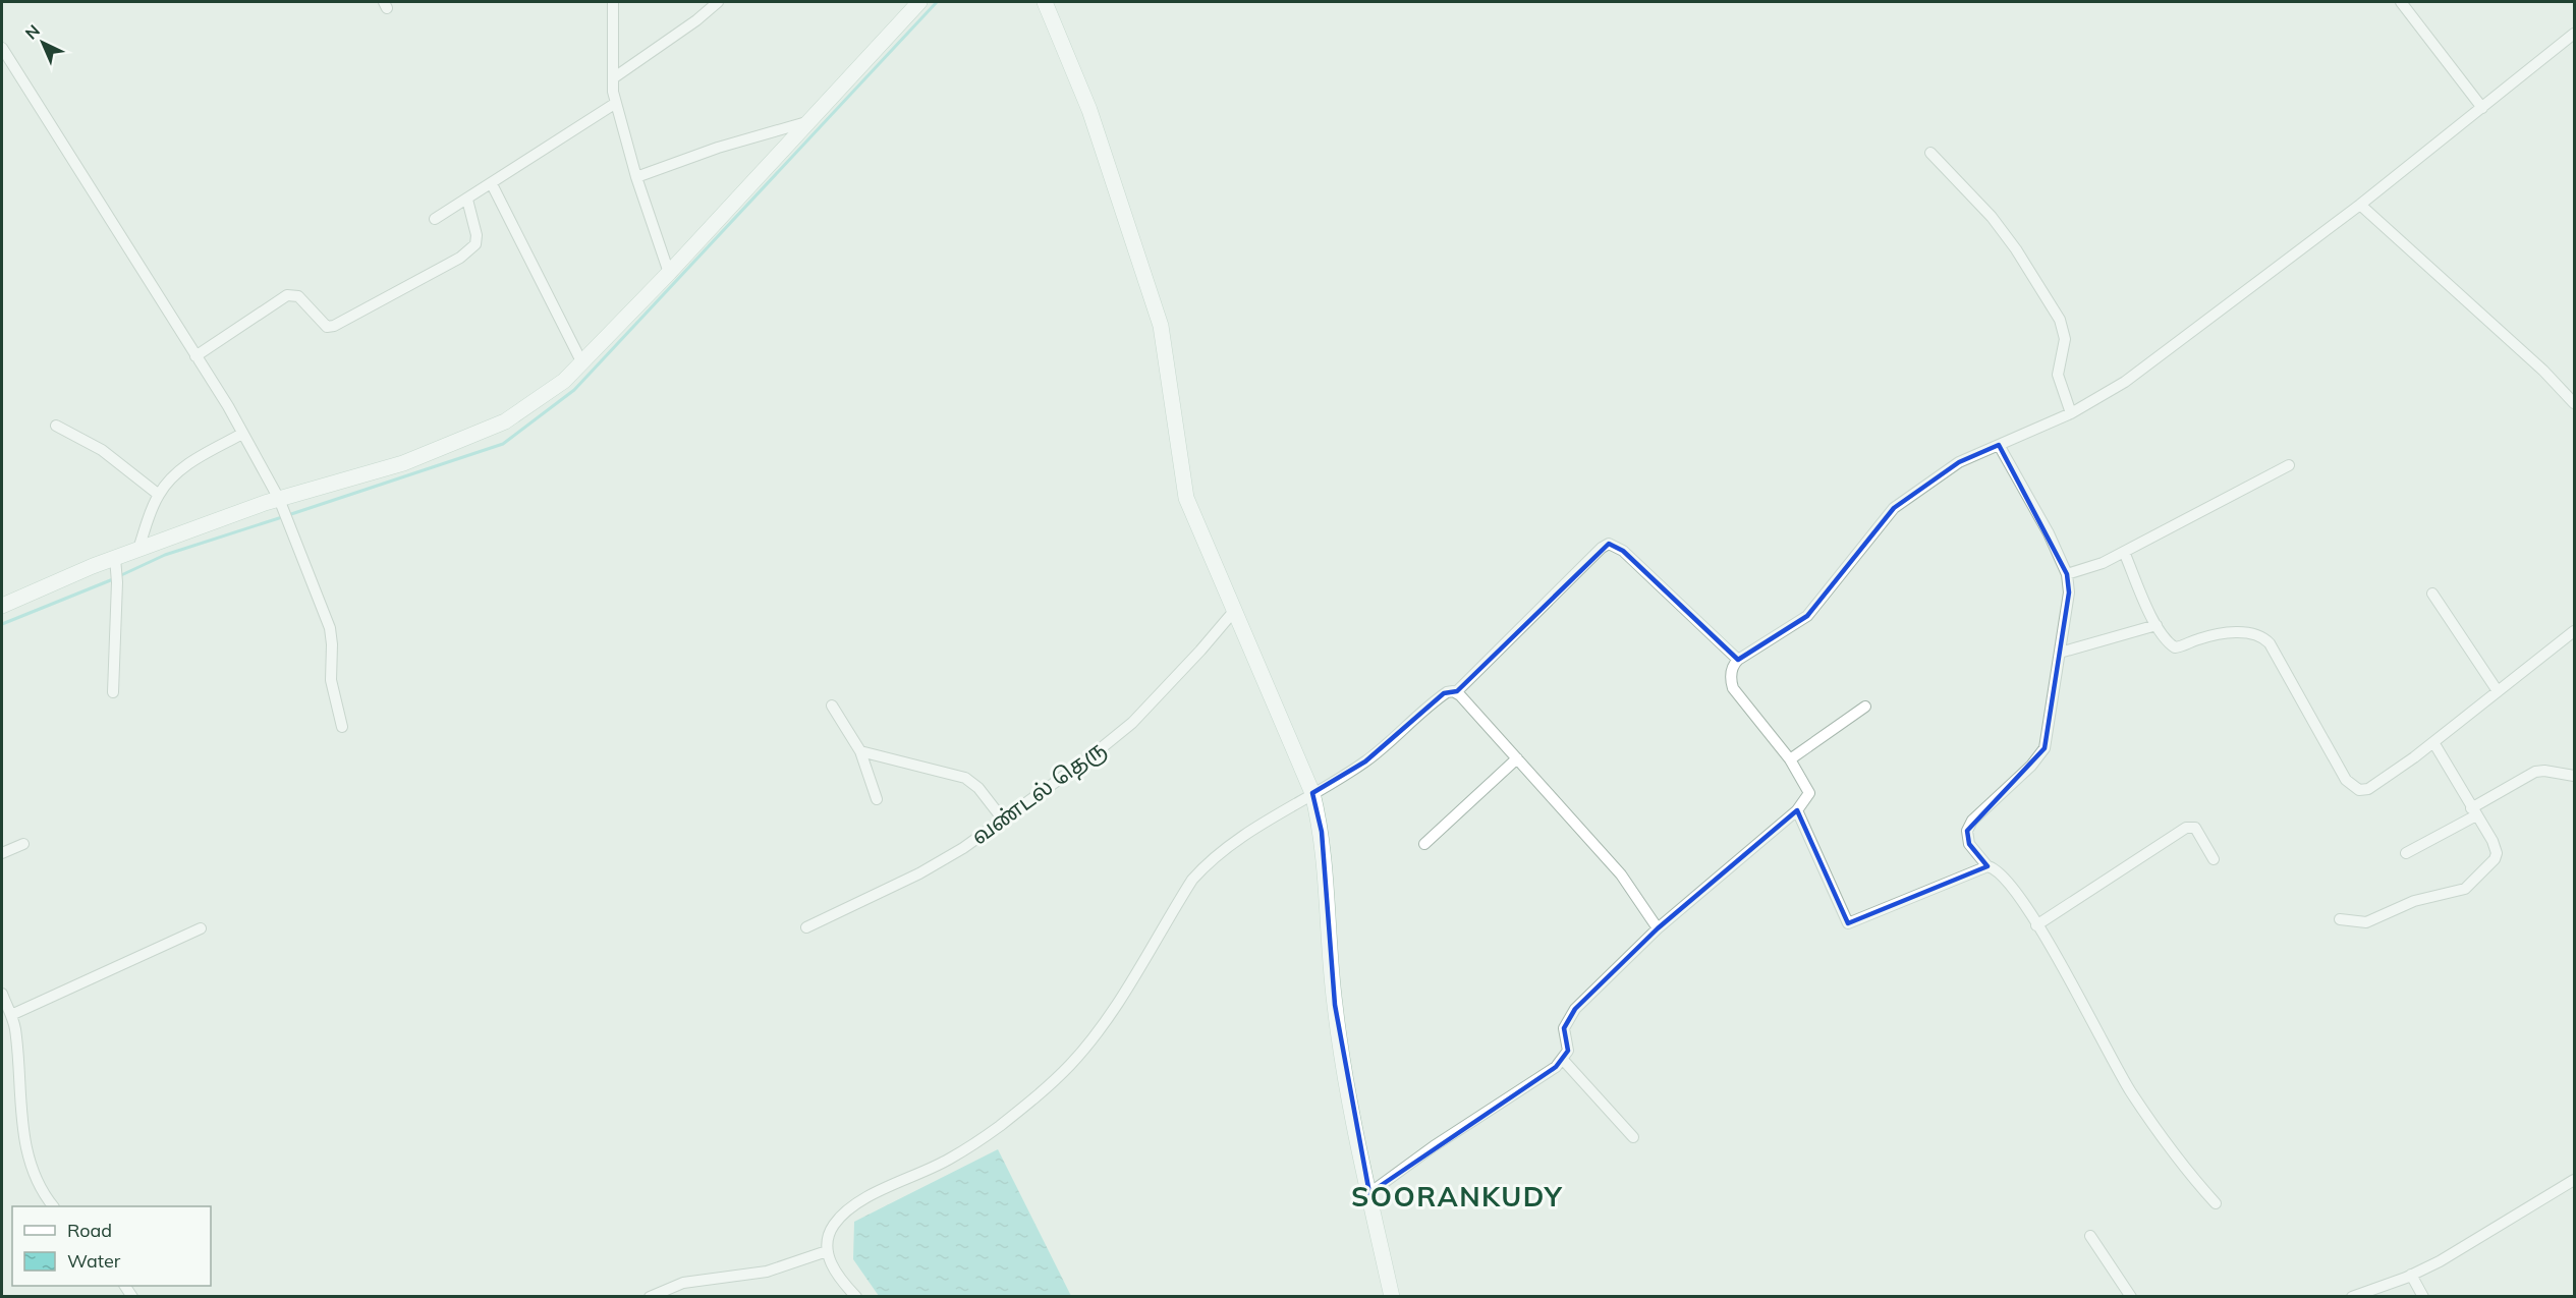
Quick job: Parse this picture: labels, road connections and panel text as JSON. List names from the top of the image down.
{
  "streets": {
    "street": ["வண்டல் தெரு"]
  },
  "districts": ["SOORANKUDY"],
  "legend": ["Road", "Water"],
  "north": "top left"
}
